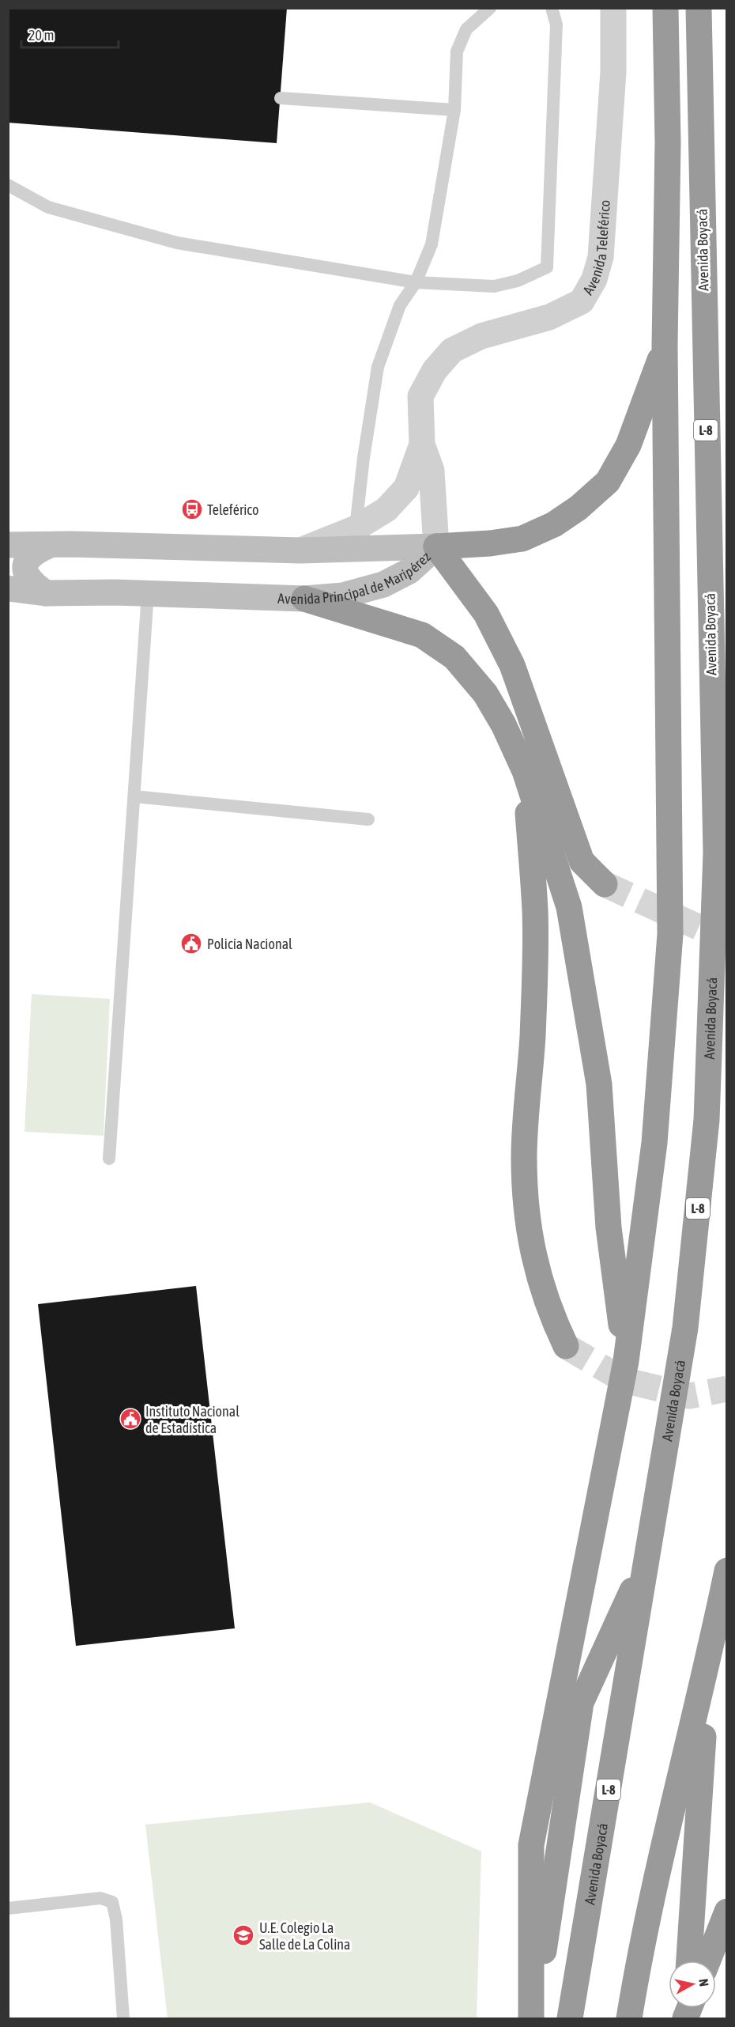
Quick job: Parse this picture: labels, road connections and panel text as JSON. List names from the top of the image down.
{
  "streets": {
    "highway": ["Avenida Boyacá", "L-8"],
    "street": ["Avenida Teleférico", "Avenida Principal de Maripérez"]
  },
  "crossings": [
    ["Avenida Teleférico", "Avenida Principal de Maripérez"]
  ],
  "places": {
    "bus stop": ["Teleférico"],
    "public building": ["Policía Nacional", "Instituto Nacional de Estadística"],
    "school or university": ["U.E. Colegio La Salle de La Colina"]
  },
  "scale_bar": "20 m",
  "north": "right"
}
